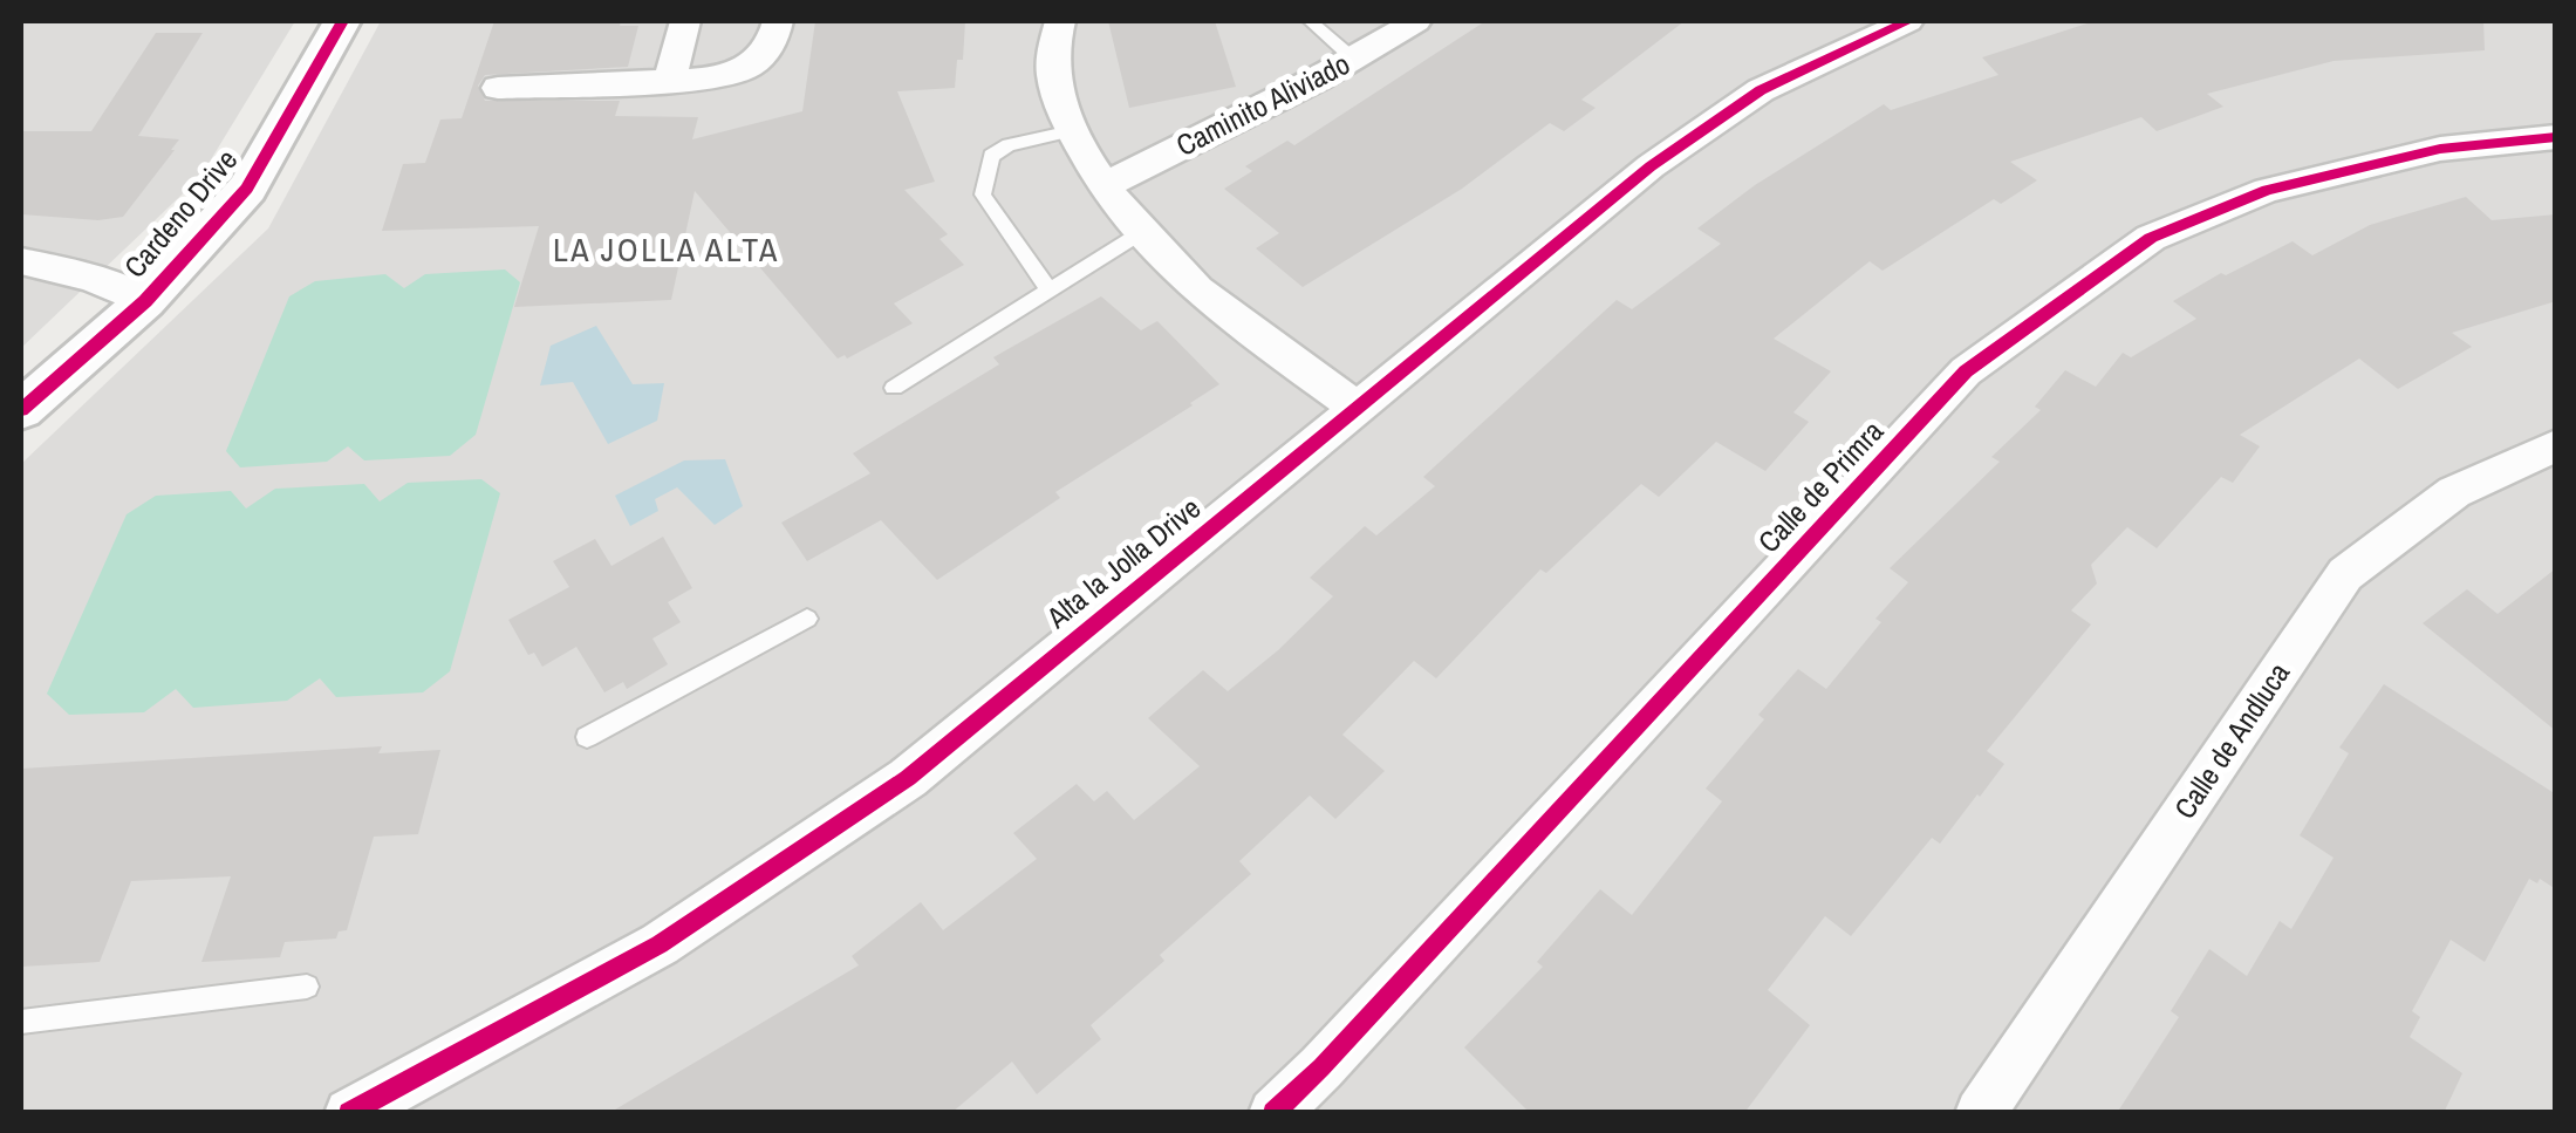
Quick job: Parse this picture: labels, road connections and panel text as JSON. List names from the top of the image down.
{
  "streets": {
    "street": [
      "Caminito Aliviado",
      "Cardeno Drive",
      "Calle de Primra",
      "Alta la Jolla Drive",
      "Calle de Andluca"
    ]
  },
  "districts": ["LA JOLLA ALTA"]
}
